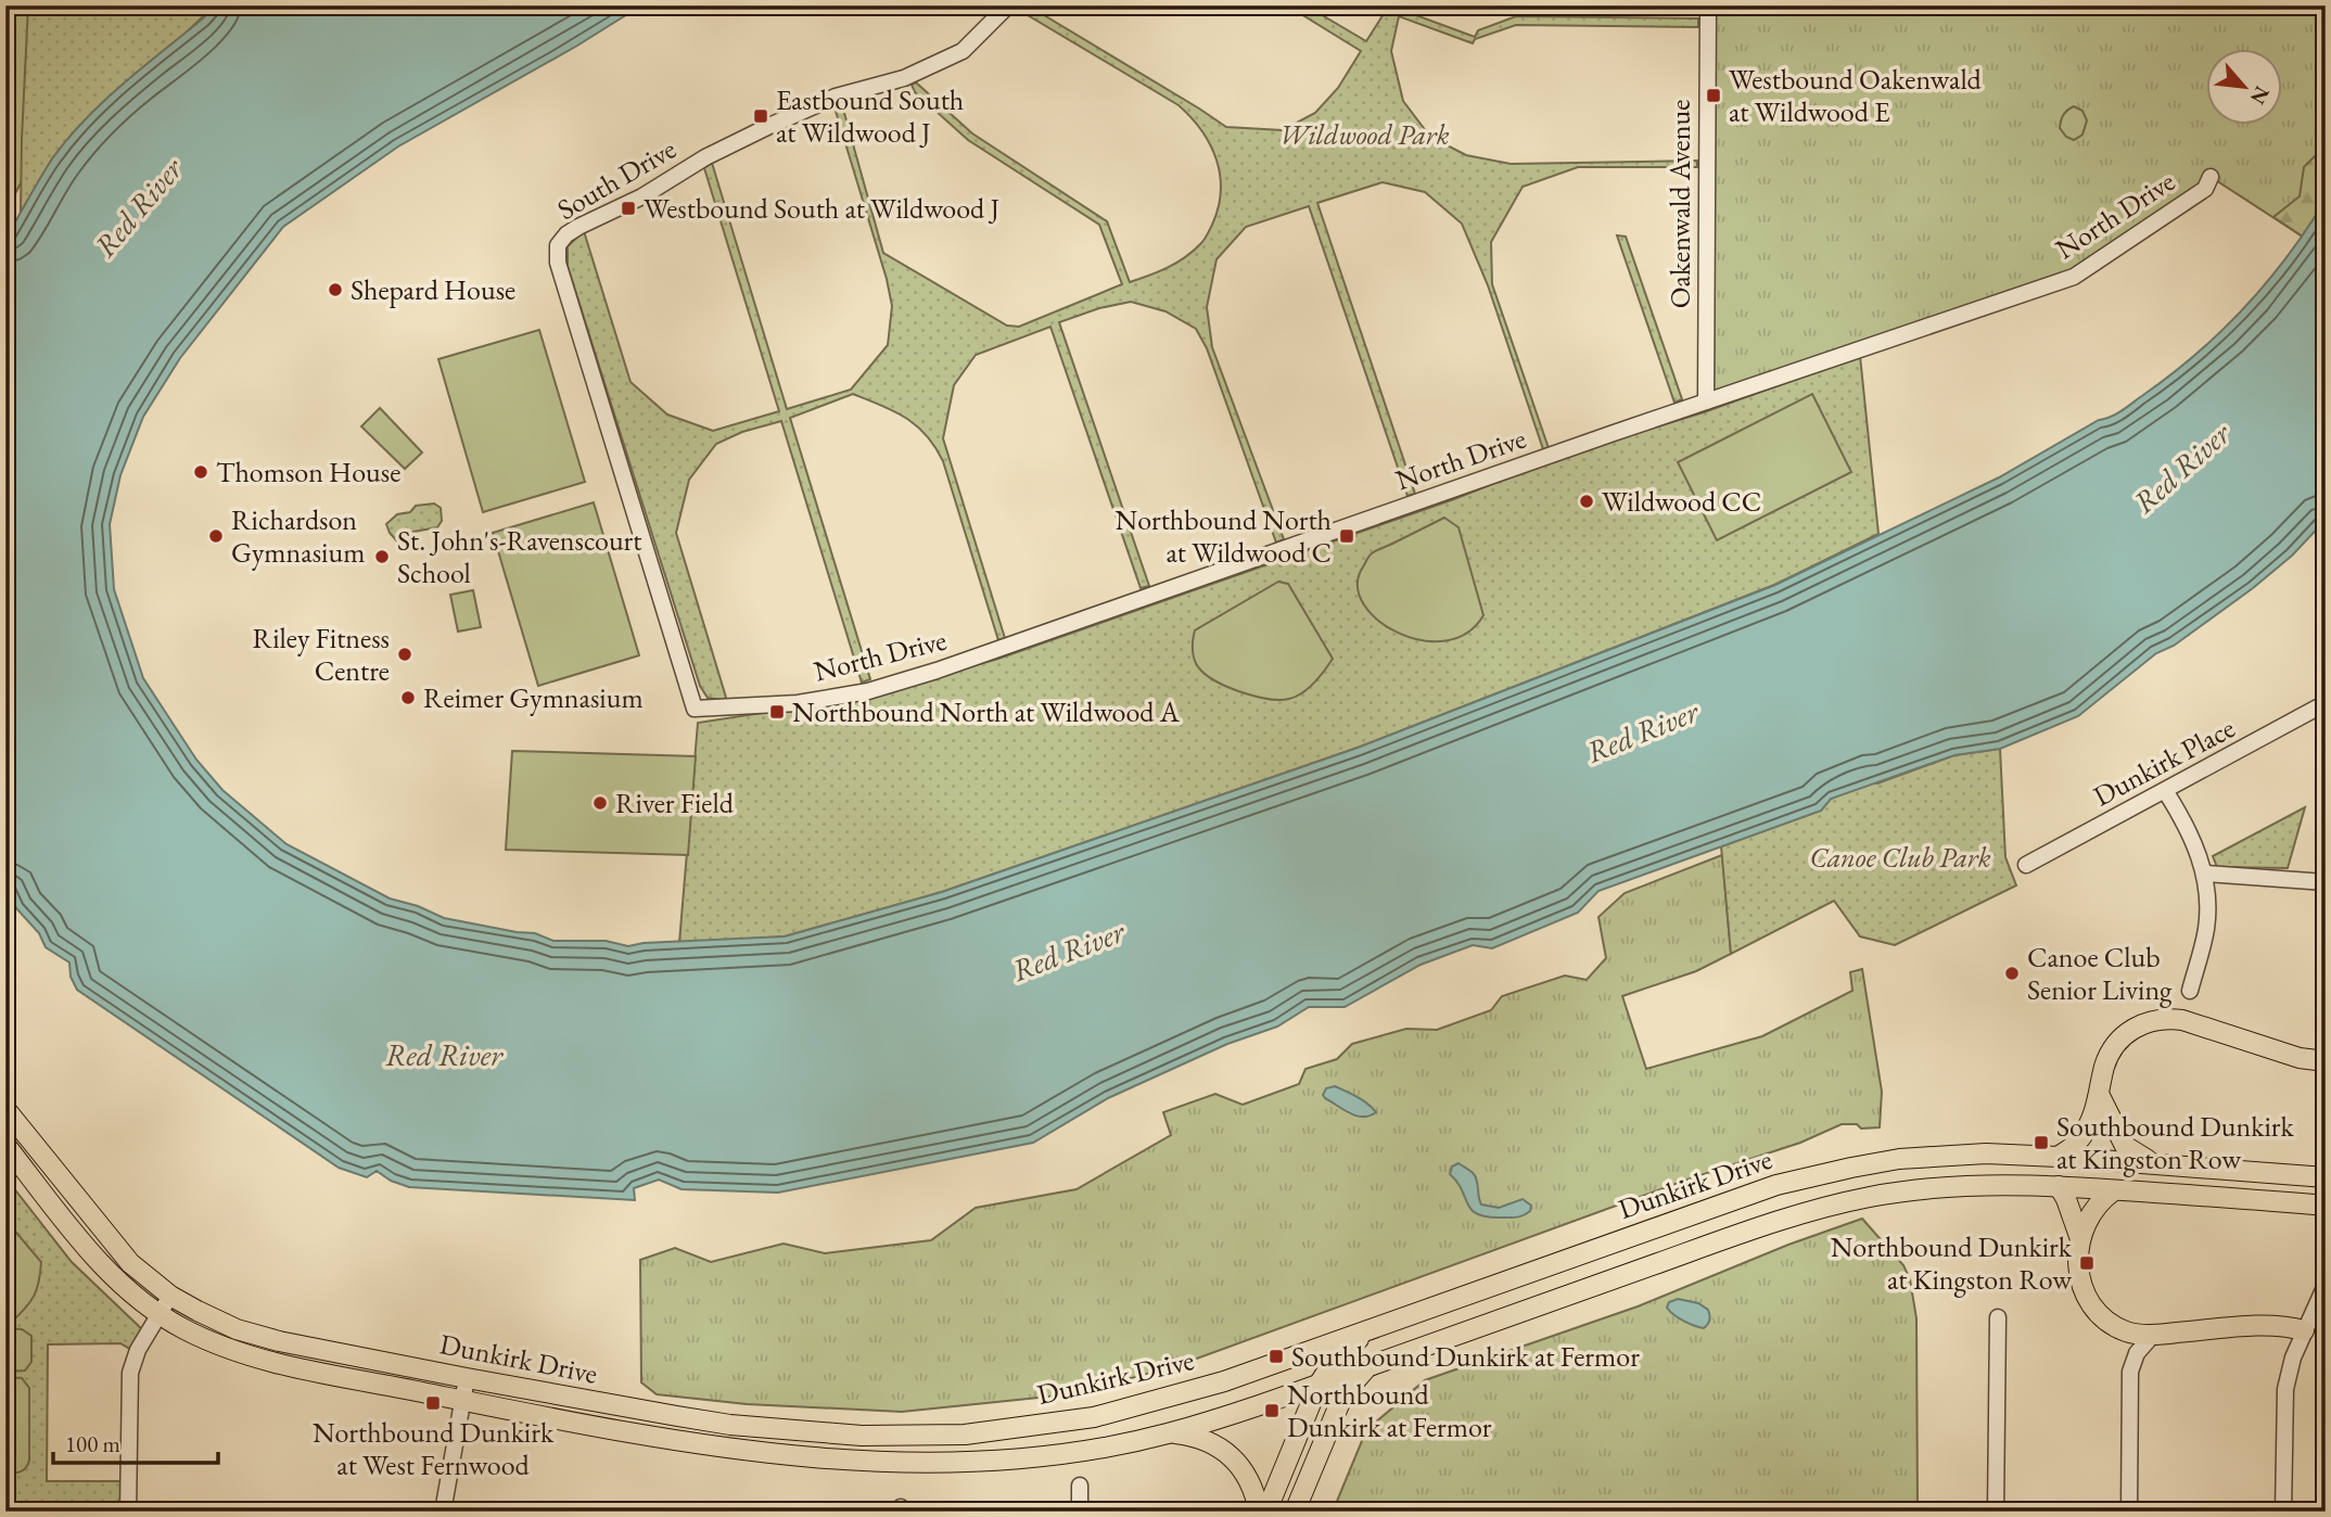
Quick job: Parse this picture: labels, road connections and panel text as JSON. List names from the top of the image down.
{
  "streets": {
    "main road": ["Dunkirk Drive"],
    "street": [
      "South Drive",
      "Oakenwald Avenue",
      "North Drive",
      "Dunkirk Place"
    ]
  },
  "crossings": [
    ["South Drive", "North Drive"],
    ["Oakenwald Avenue", "North Drive"]
  ],
  "water": ["Red River"],
  "parks": ["Wildwood Park", "Canoe Club Park"],
  "places": {
    "transit": [
      "Westbound Oakenwald at Wildwood E",
      "Eastbound South at Wildwood J",
      "Westbound South at Wildwood J",
      "Northbound North at Wildwood C",
      "Northbound North at Wildwood A",
      "Southbound Dunkirk at Kingston Row",
      "Northbound Dunkirk at Kingston Row",
      "Southbound Dunkirk at Fermor",
      "Northbound Dunkirk at West Fernwood",
      "Northbound Dunkirk at Fermor"
    ],
    "other": [
      "Shepard House",
      "Thomson House",
      "Wildwood CC",
      "Richardson Gymnasium",
      "St. John's-Ravenscourt School",
      "Riley Fitness Centre",
      "Reimer Gymnasium",
      "River Field",
      "Canoe Club Senior Living"
    ]
  },
  "scale_bar": "100 m",
  "north": "bottom right"
}
